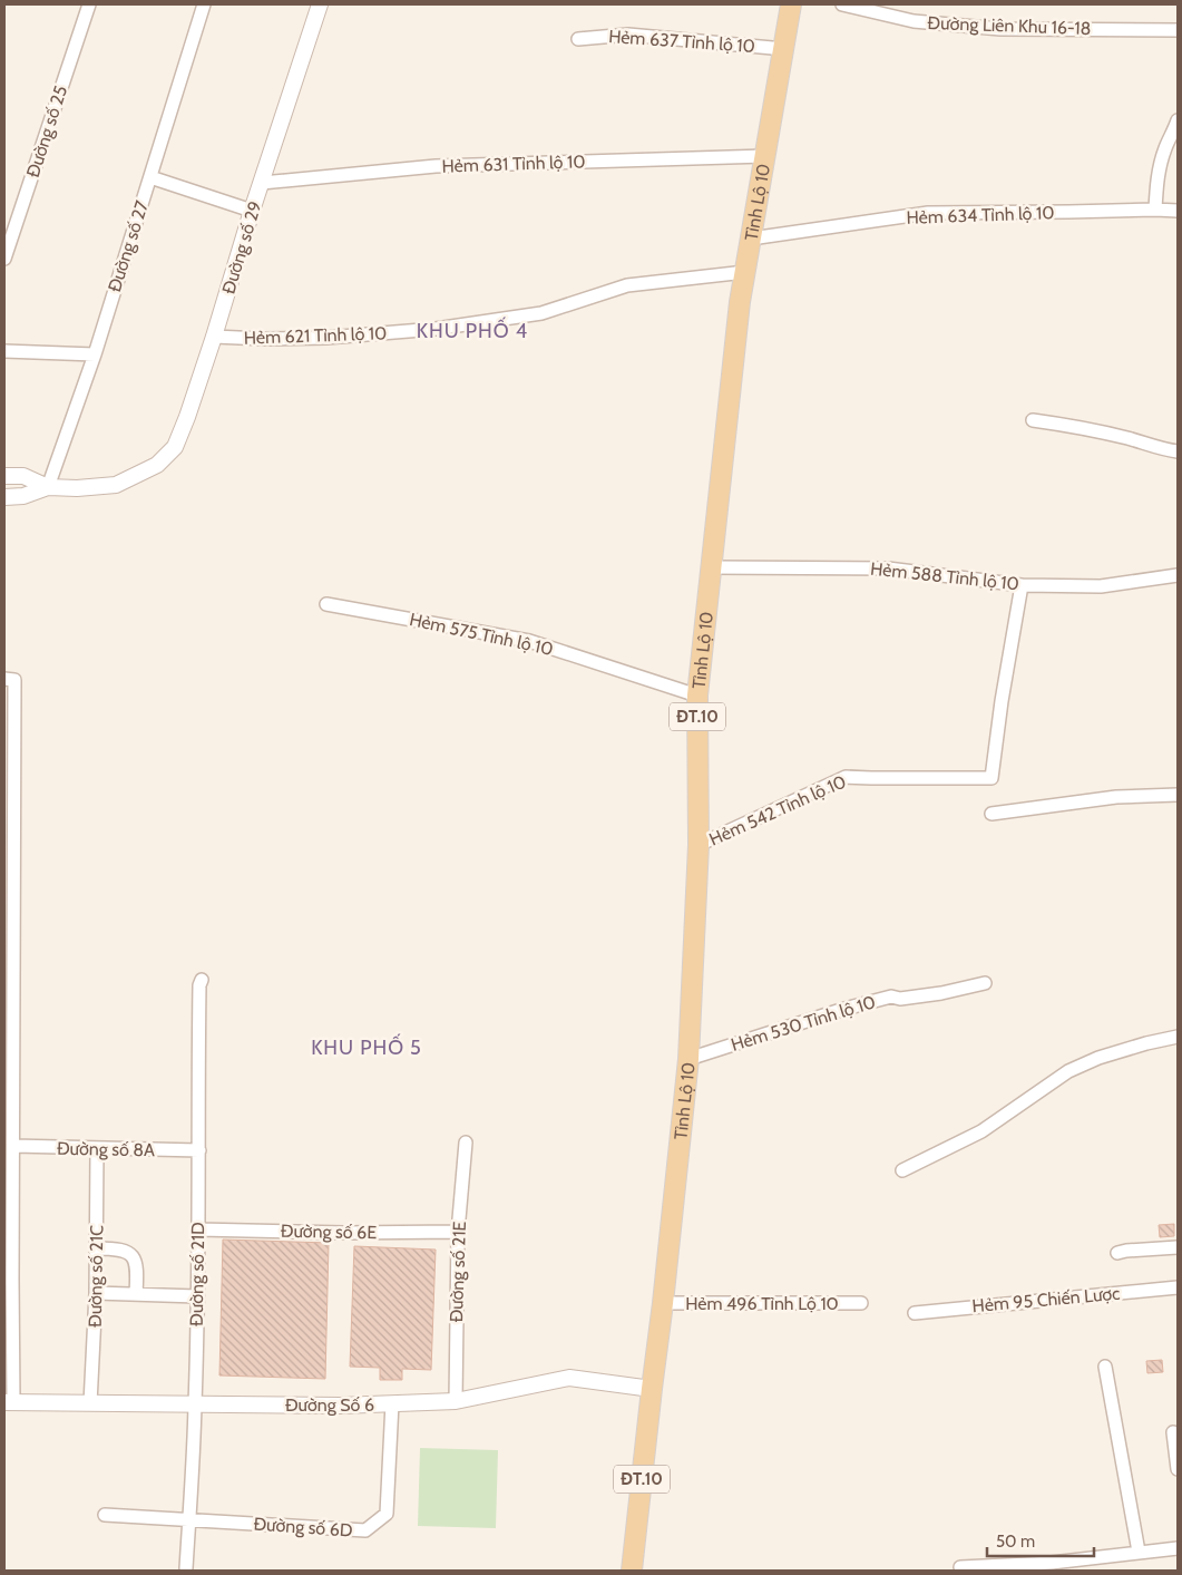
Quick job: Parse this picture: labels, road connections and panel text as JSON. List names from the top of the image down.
{
  "streets": {
    "main road": ["Tỉnh Lộ 10", "ĐT.10"],
    "street": [
      "Đường Liên Khu 16-18",
      "Hẻm 637 Tỉnh lộ 10",
      "Đường số 25",
      "Hẻm 631 Tỉnh lộ 10",
      "Hẻm 634 Tỉnh lộ 10",
      "Đường số 27",
      "Đường số 29",
      "Hẻm 621 Tỉnh lộ 10",
      "Hẻm 588 Tỉnh lộ 10",
      "Hẻm 575 Tỉnh lộ 10",
      "Hẻm 542 Tỉnh lộ 10",
      "Hẻm 530 Tỉnh lộ 10",
      "Đường số 8A",
      "Đường số 6E",
      "Đường số 21E",
      "Đường số 21D",
      "Đường số 21C",
      "Hẻm 95 Chiến Lược",
      "Hẻm 496 Tỉnh Lộ 10",
      "Đường Số 6",
      "Đường số 6D"
    ]
  },
  "crossings": [
    ["Hẻm 637 Tỉnh lộ 10", "Tỉnh Lộ 10"],
    ["Hẻm 637 Tỉnh lộ 10", "ĐT.10"],
    ["Hẻm 631 Tỉnh lộ 10", "Tỉnh Lộ 10"],
    ["Hẻm 631 Tỉnh lộ 10", "Đường số 29"],
    ["Tỉnh Lộ 10", "Hẻm 634 Tỉnh lộ 10"],
    ["Tỉnh Lộ 10", "Hẻm 621 Tỉnh lộ 10"],
    ["Tỉnh Lộ 10", "Hẻm 588 Tỉnh lộ 10"],
    ["Tỉnh Lộ 10", "Hẻm 575 Tỉnh lộ 10"],
    ["Tỉnh Lộ 10", "ĐT.10"],
    ["Tỉnh Lộ 10", "Hẻm 542 Tỉnh lộ 10"],
    ["Tỉnh Lộ 10", "Hẻm 530 Tỉnh lộ 10"],
    ["Tỉnh Lộ 10", "Hẻm 496 Tỉnh Lộ 10"],
    ["Tỉnh Lộ 10", "Đường Số 6"],
    ["Đường số 27", "Đường số 29"],
    ["Đường số 29", "Hẻm 621 Tỉnh lộ 10"],
    ["Hẻm 588 Tỉnh lộ 10", "Hẻm 542 Tỉnh lộ 10"],
    ["ĐT.10", "Đường Số 6"],
    ["Đường số 8A", "Đường số 21D"],
    ["Đường số 8A", "Đường số 21C"],
    ["Đường số 6E", "Đường số 21E"],
    ["Đường số 6E", "Đường số 21D"],
    ["Đường số 21E", "Đường Số 6"],
    ["Đường số 21D", "Đường Số 6"],
    ["Đường số 21D", "Đường số 6D"],
    ["Đường số 21C", "Đường Số 6"],
    ["Đường Số 6", "Đường số 6D"]
  ],
  "districts": ["KHU PHỐ 4", "KHU PHỐ 5"],
  "scale_bar": "50 m"
}
